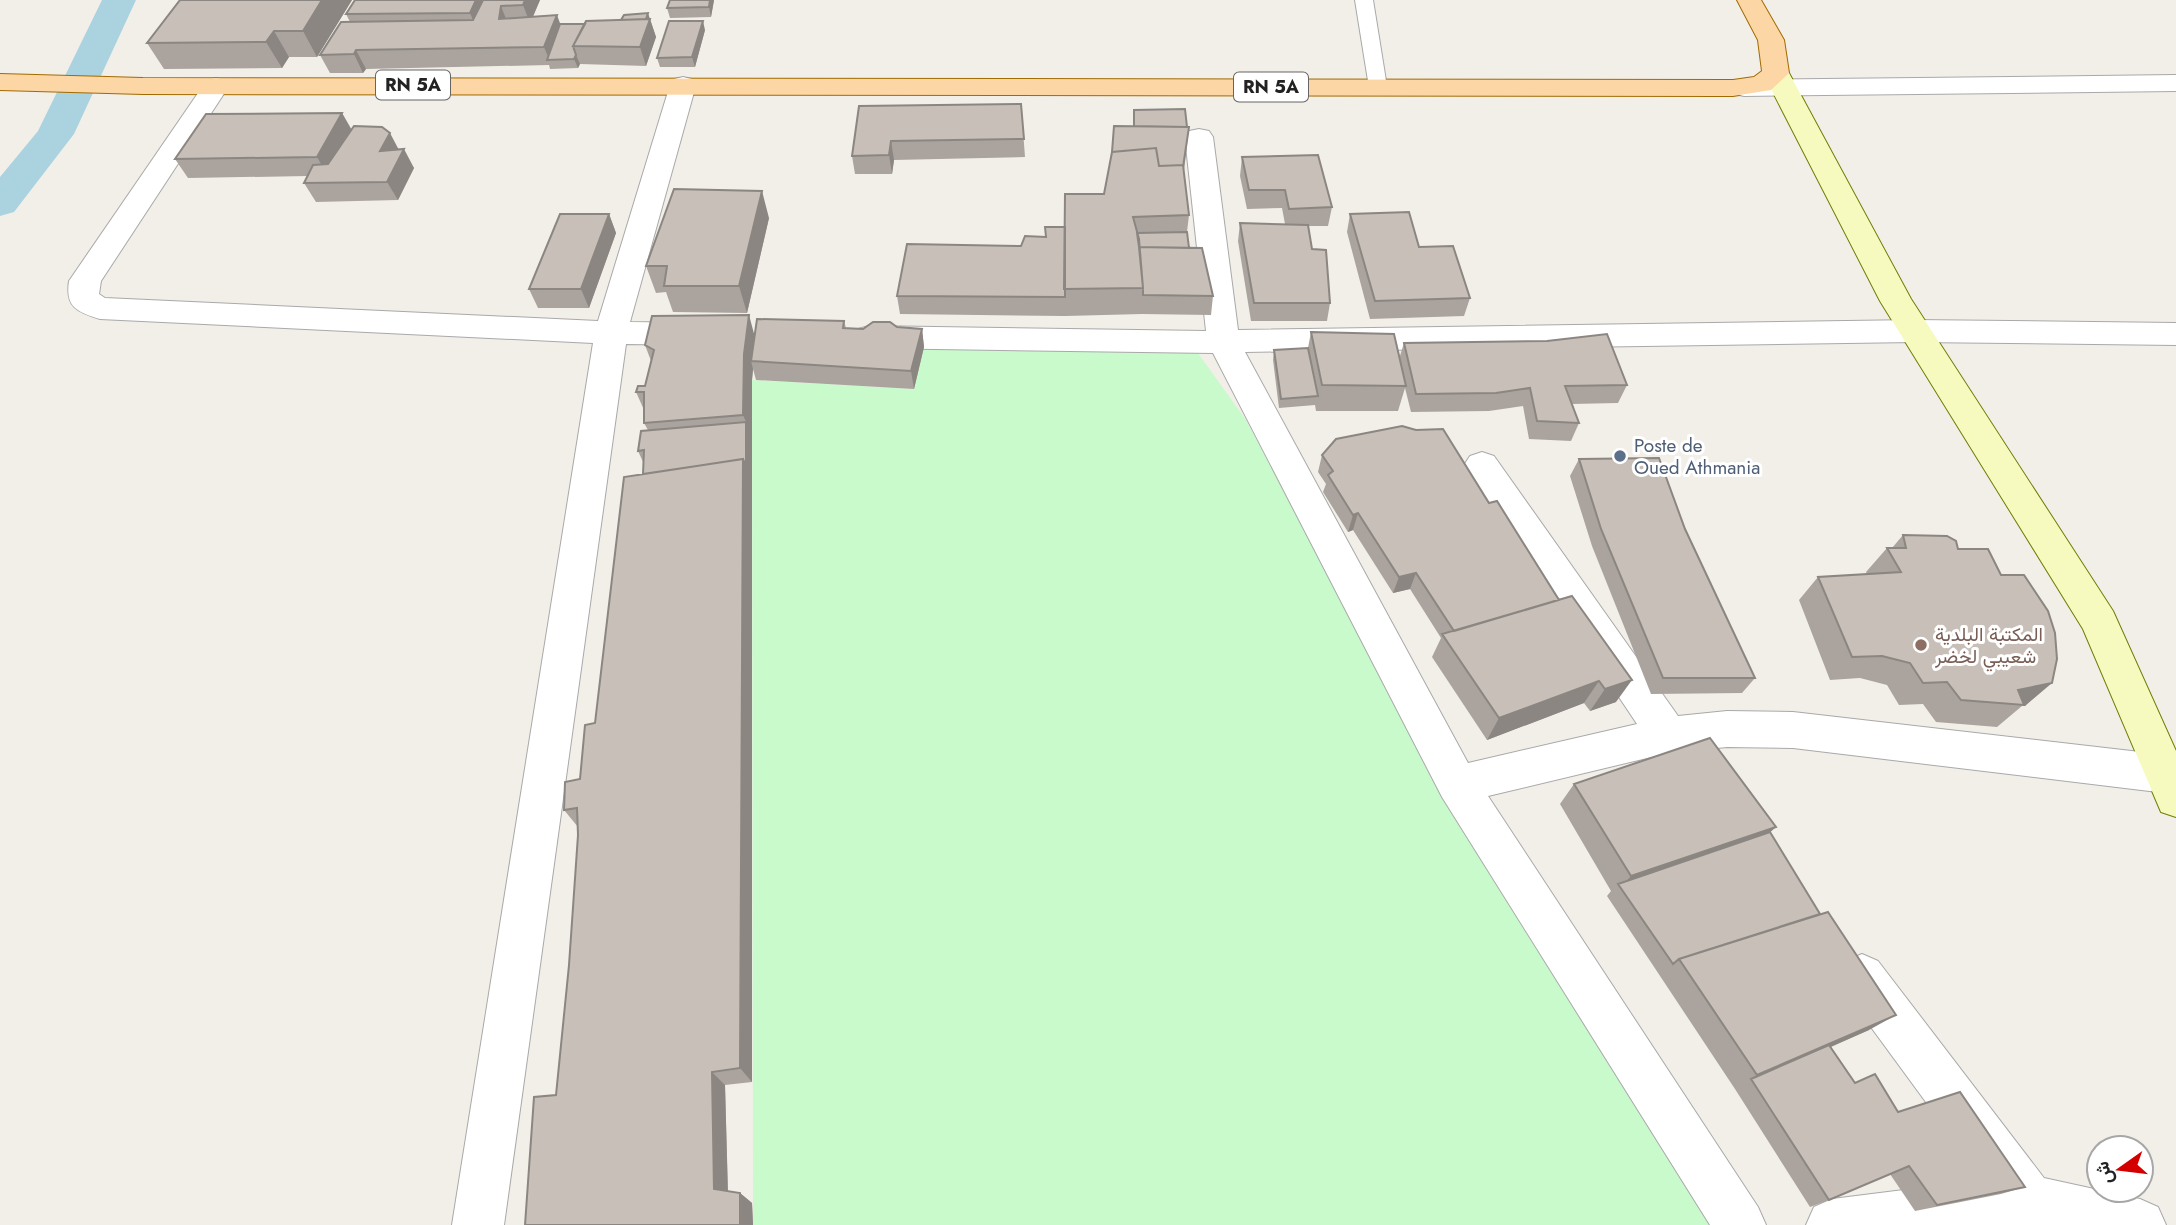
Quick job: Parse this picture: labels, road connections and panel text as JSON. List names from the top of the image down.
{
  "streets": {
    "main road": ["RN 5A"]
  },
  "places": ["Poste de Oued Athmania", "المكتبة البلدية شعيبي لخضر"],
  "north": "left"
}
